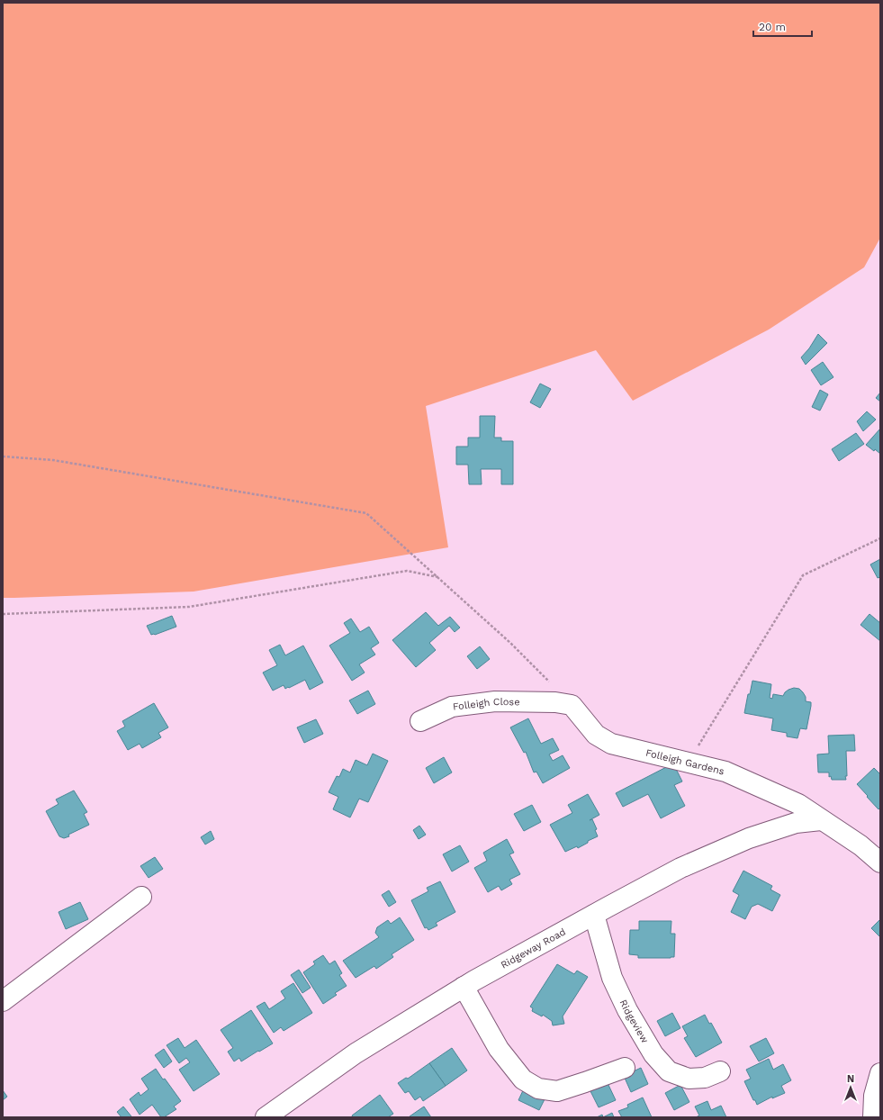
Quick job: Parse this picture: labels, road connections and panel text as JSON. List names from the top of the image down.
{
  "streets": {
    "street": [
      "Folleigh Close",
      "Folleigh Gardens",
      "Ridgeway Road",
      "Ridgeview"
    ]
  },
  "crossings": [
    ["Folleigh Close", "Folleigh Gardens"],
    ["Folleigh Gardens", "Ridgeway Road"],
    ["Ridgeway Road", "Ridgeview"]
  ],
  "scale_bar": "20 m",
  "north": "top"
}
